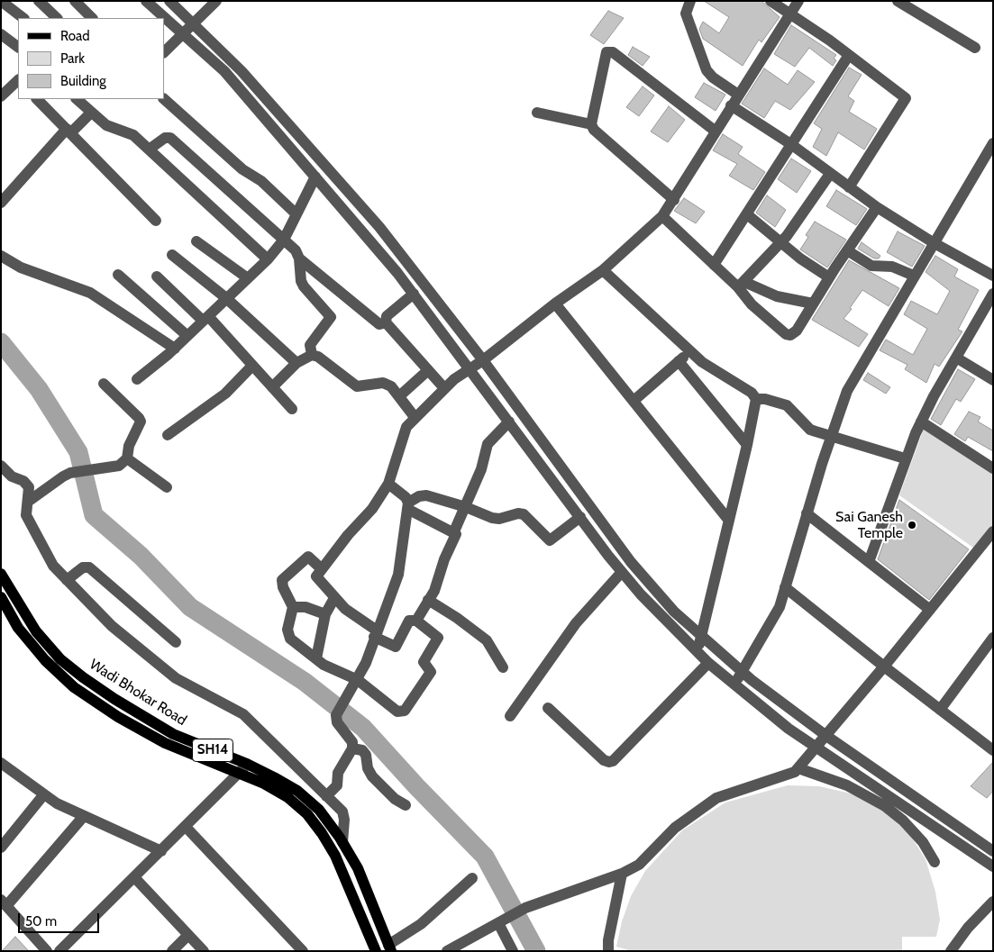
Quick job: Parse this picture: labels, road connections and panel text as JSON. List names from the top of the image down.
{
  "streets": {
    "main road": ["Wadi Bhokar Road", "SH14"]
  },
  "places": ["Sai Ganesh Temple"],
  "legend": ["Road", "Park", "Building"],
  "scale_bar": "50 m"
}
